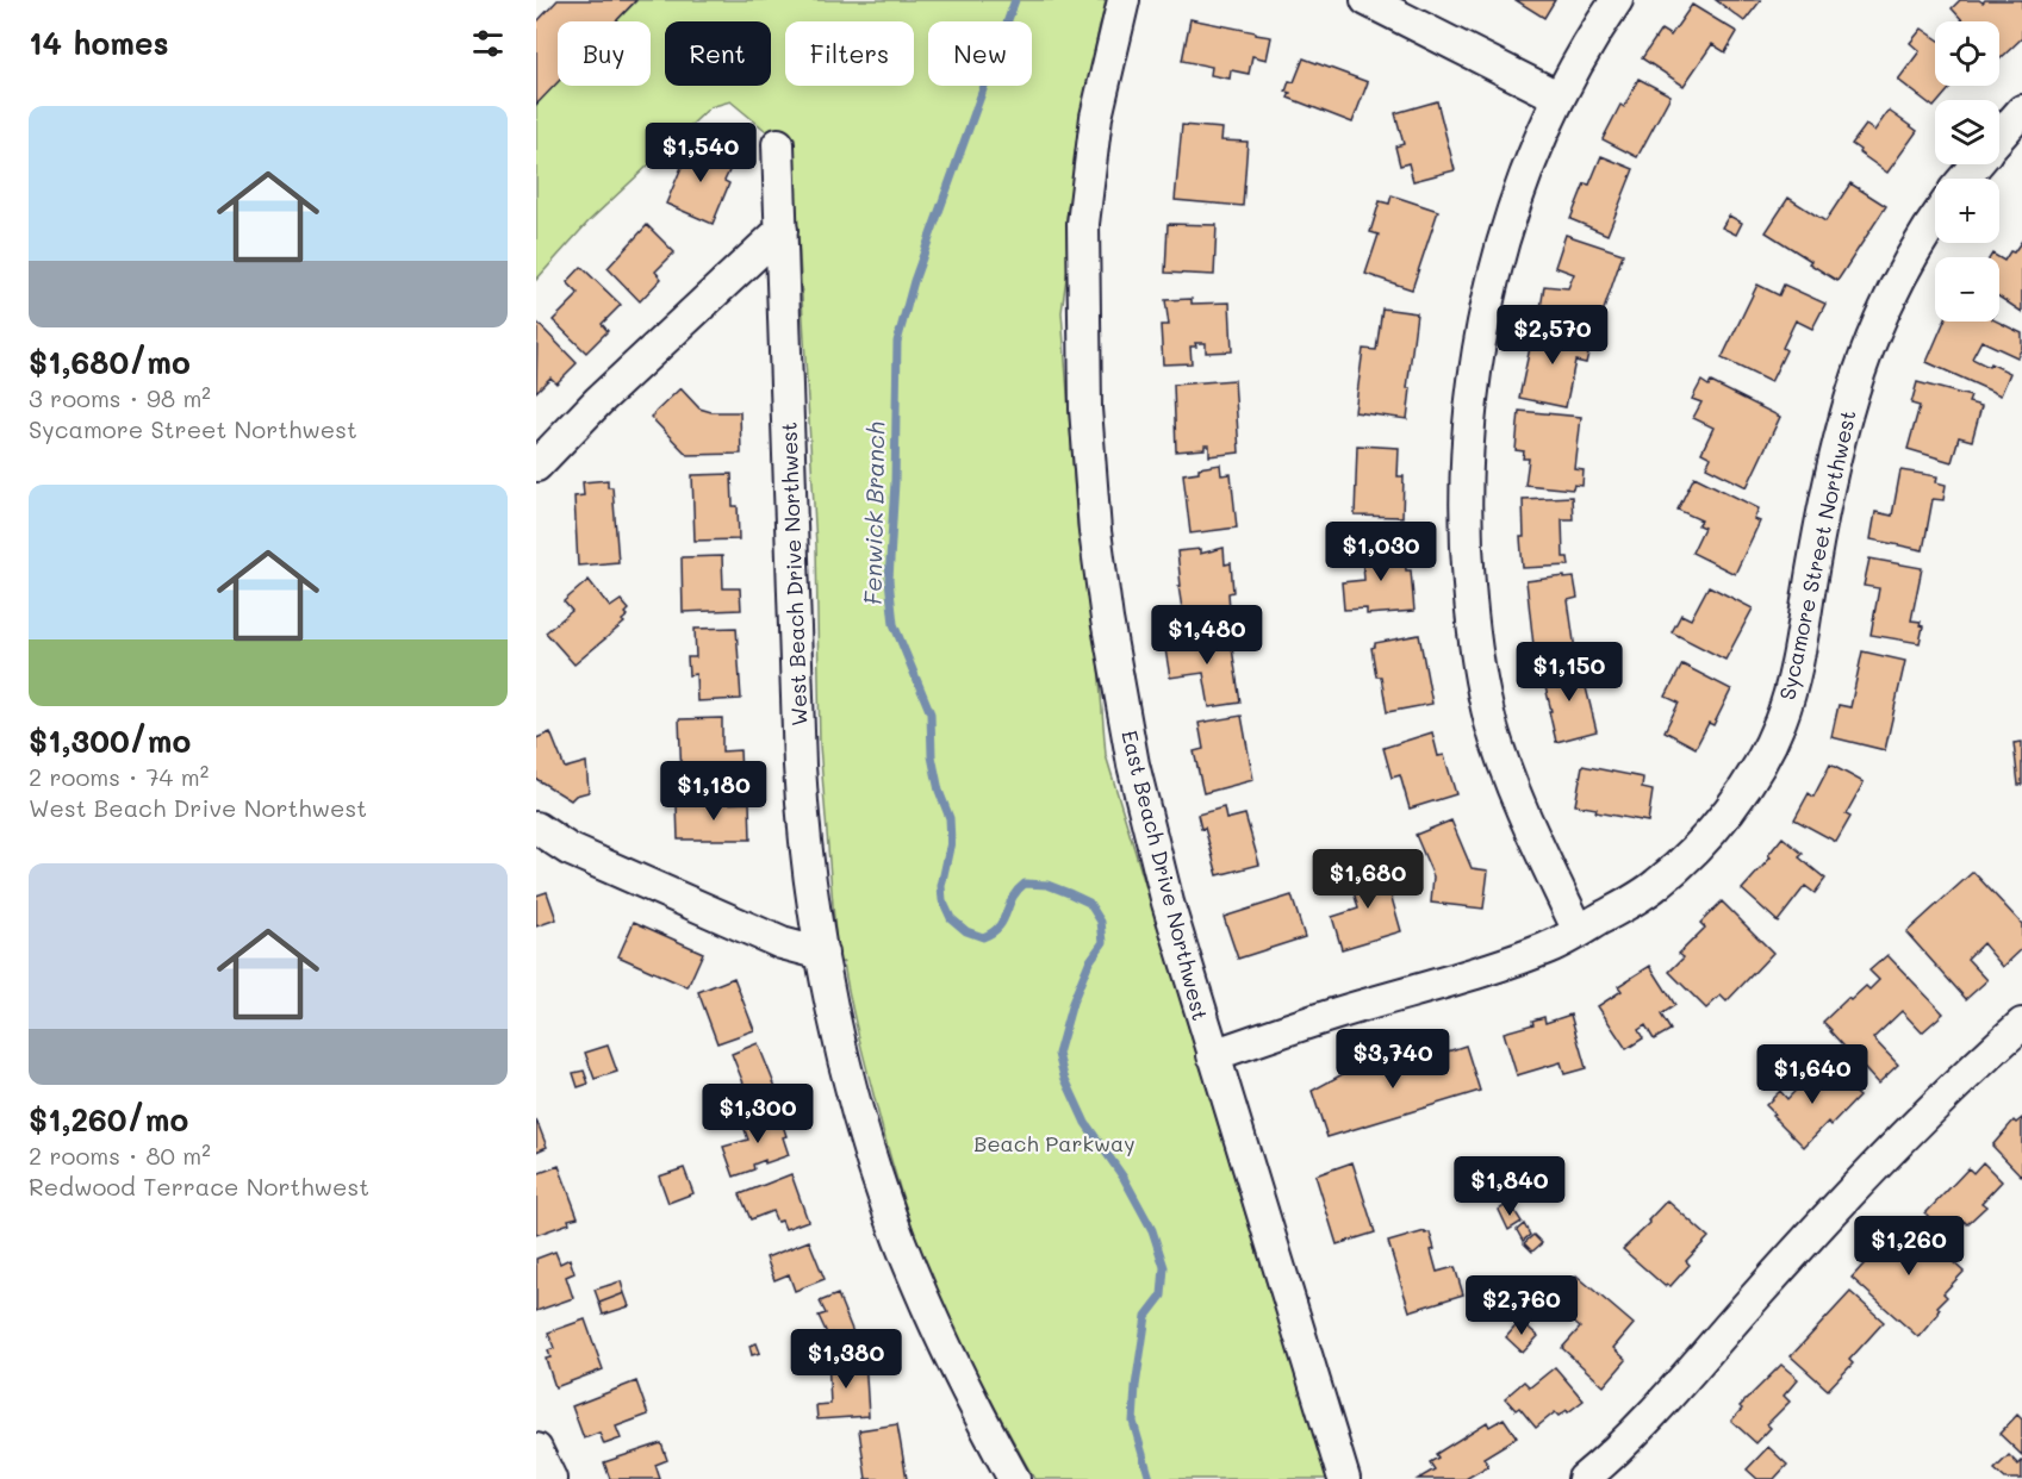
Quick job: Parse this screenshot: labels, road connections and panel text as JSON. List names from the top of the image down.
{
  "streets": {
    "street": ["Sycamore Street Northwest", "West Beach Drive Northwest", "East Beach Drive Northwest"]
  },
  "crossings": [
    ["Sycamore Street Northwest", "East Beach Drive Northwest"]
  ],
  "water": ["Fenwick Branch"],
  "parks": ["Beach Parkway"],
  "page": {
    "heading": "14 homes",
    "map_buttons": ["+", "−"],
    "chip": [
      "Buy",
      "Rent",
      "Filters",
      "New"
    ],
    "list": [
      {
        "name": "$1,680/mo",
        "note": "3 rooms · 98 m² · Sycamore Street Northwest"
      },
      {
        "name": "$1,300/mo",
        "note": "2 rooms · 74 m² · West Beach Drive Northwest"
      },
      {
        "name": "$1,260/mo",
        "note": "2 rooms · 80 m² · Redwood Terrace Northwest"
      }
    ],
    "price": [
      "$1,540",
      "$2,570",
      "$1,030",
      "$1,480",
      "$1,150",
      "$1,180",
      "$1,680",
      "$3,740",
      "$1,640",
      "$1,300",
      "$1,840",
      "$1,260",
      "$2,760",
      "$1,380"
    ]
  }
}
